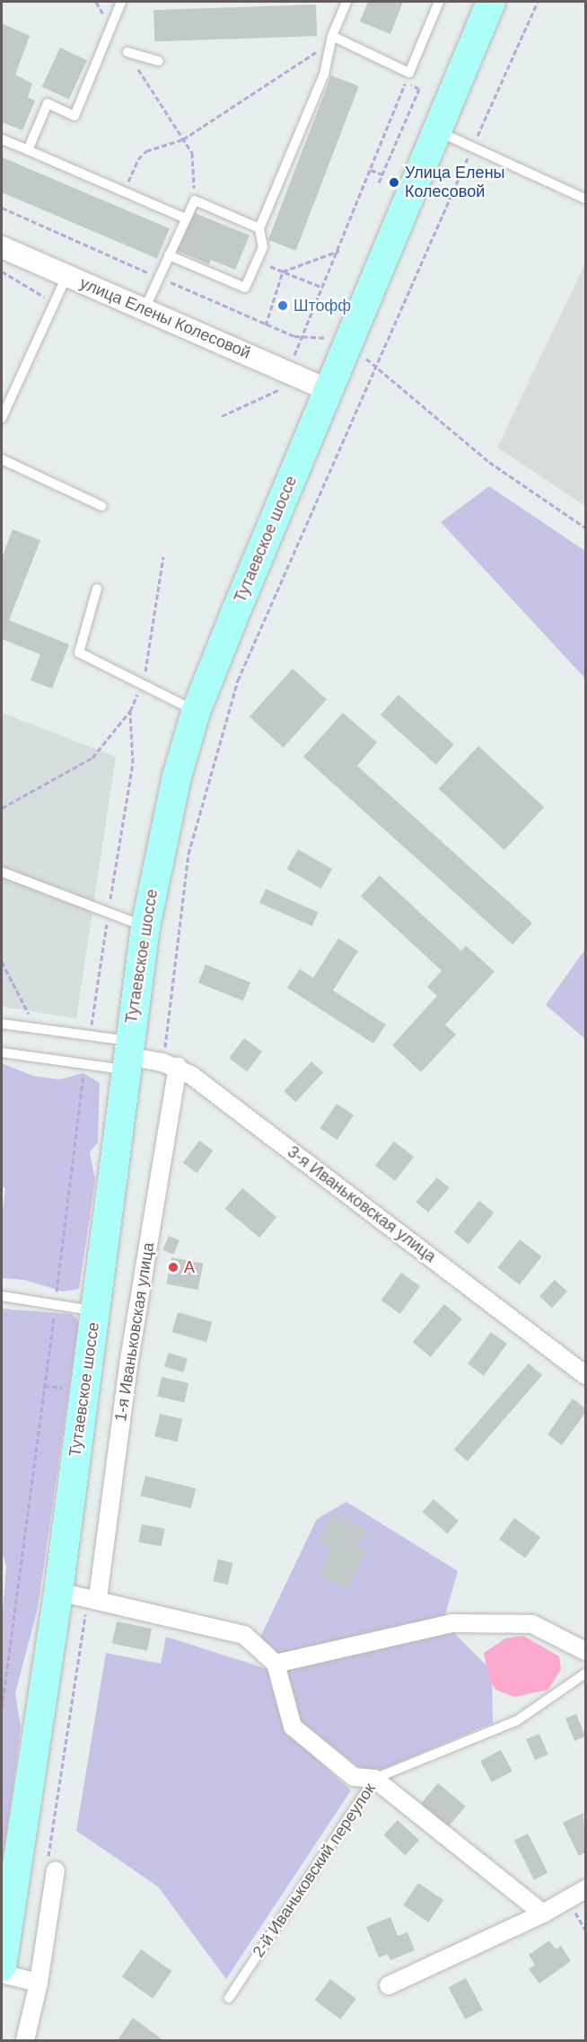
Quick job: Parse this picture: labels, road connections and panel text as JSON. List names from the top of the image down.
{
  "streets": {
    "main road": ["Тутаевское шоссе"],
    "street": ["улица Елены Колесовой", "3-я Иваньковская улица", "1-я Иваньковская улица"],
    "lane": ["2-й Иваньковский переулок"]
  },
  "crossings": [
    ["улица Елены Колесовой", "Тутаевское шоссе"],
    ["Тутаевское шоссе", "3-я Иваньковская улица"],
    ["3-я Иваньковская улица", "1-я Иваньковская улица"]
  ],
  "places": ["Улица Елены Колесовой", "Штофф", "А"]
}
